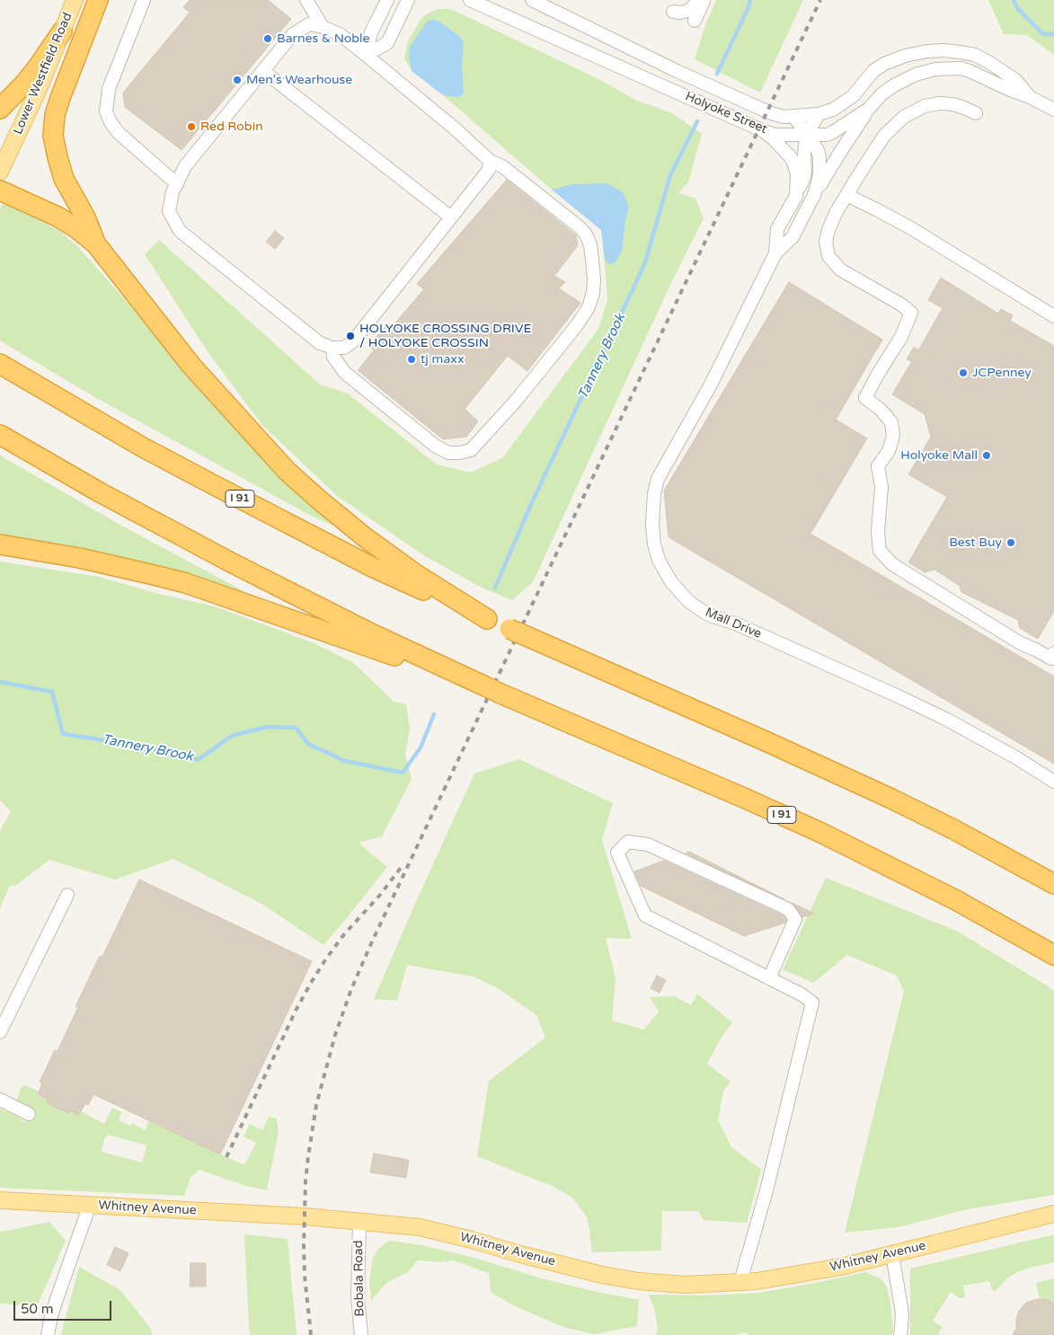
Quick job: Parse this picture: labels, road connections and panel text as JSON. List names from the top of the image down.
{
  "streets": {
    "highway": ["I 91"],
    "main road": ["Lower Westfield Road", "Whitney Avenue"],
    "street": ["Holyoke Street", "Mall Drive", "Bobala Road"]
  },
  "crossings": [
    ["Holyoke Street", "Mall Drive"],
    ["Whitney Avenue", "Bobala Road"]
  ],
  "water": ["Tannery Brook"],
  "places": [
    "Barnes & Noble",
    "Men's Wearhouse",
    "Red Robin",
    "HOLYOKE CROSSING DRIVE / HOLYOKE CROSSIN",
    "tj maxx",
    "JCPenney",
    "Holyoke Mall",
    "Best Buy"
  ],
  "scale_bar": "50 m"
}
